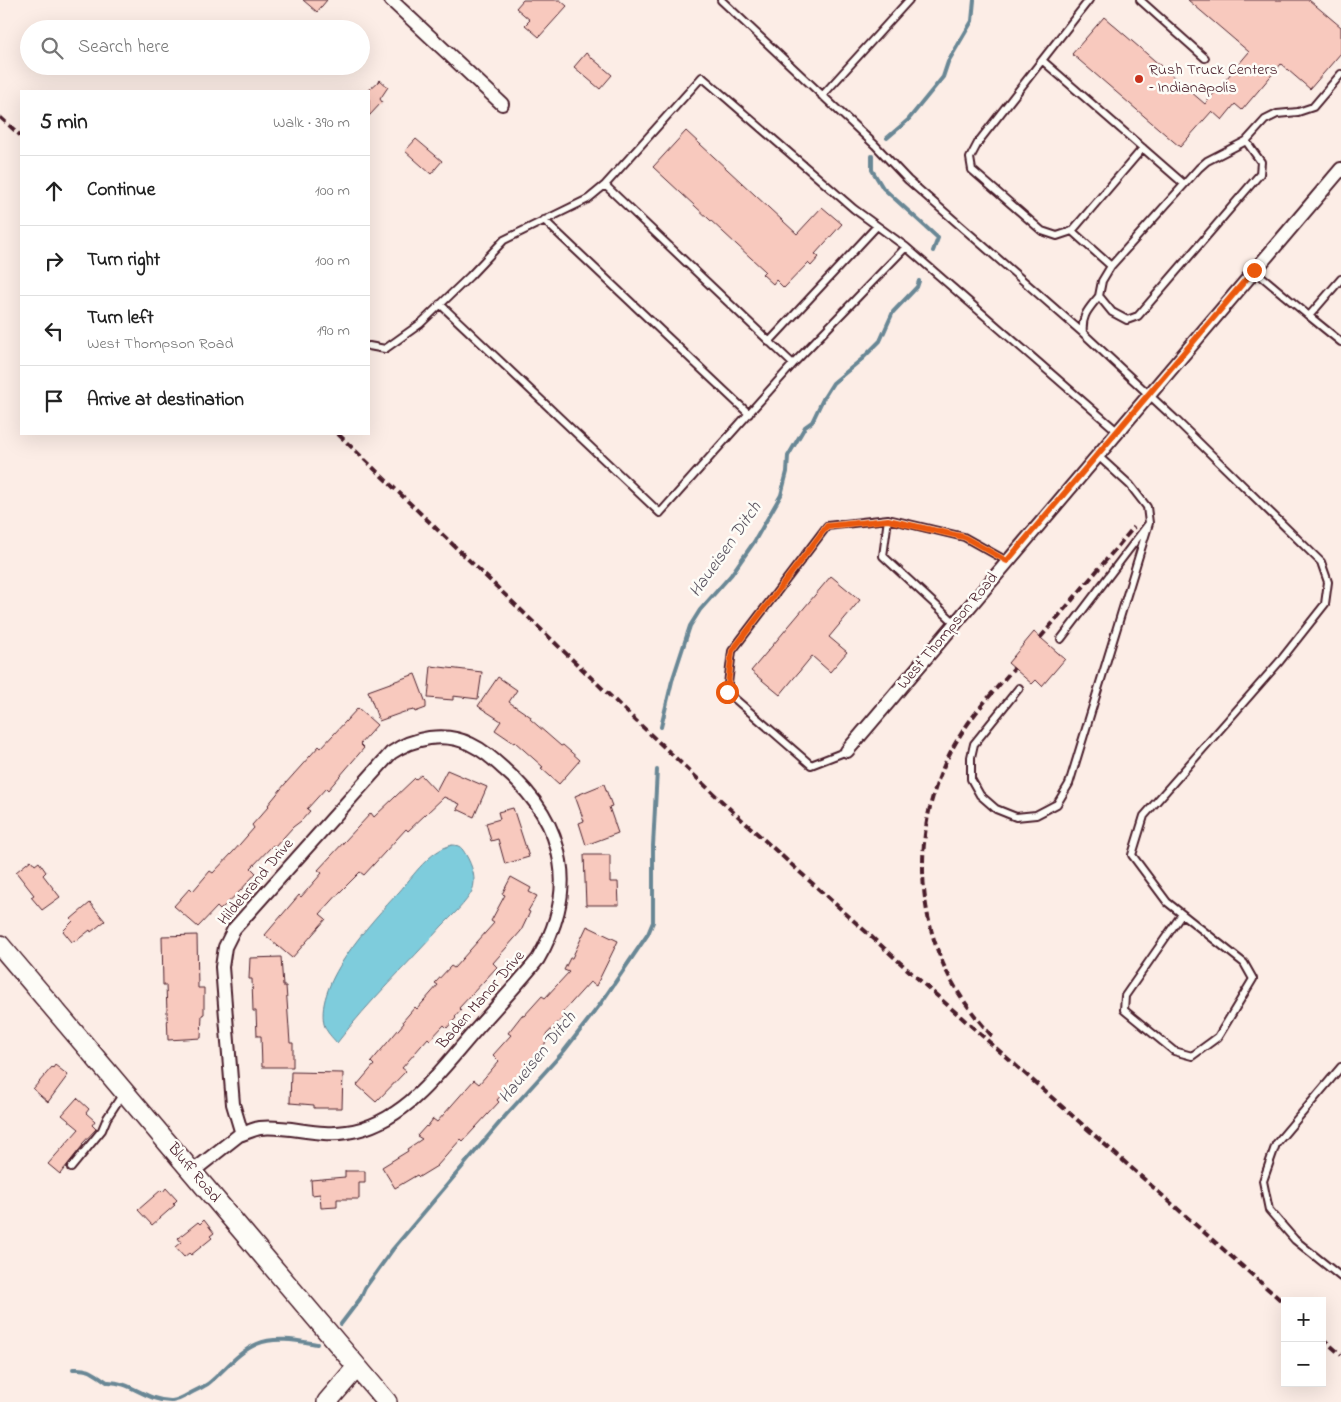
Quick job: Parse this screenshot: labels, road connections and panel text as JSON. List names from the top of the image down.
{
  "streets": {
    "main road": ["Bluff Road"],
    "street": ["West Thompson Road", "Hildebrand Drive", "Baden Manor Drive"]
  },
  "crossings": [
    ["Hildebrand Drive", "Baden Manor Drive"],
    ["Baden Manor Drive", "Bluff Road"]
  ],
  "water": ["Haueisen Ditch"],
  "places": ["Rush Truck Centers – Indianapolis"],
  "page": {
    "search": "Search here",
    "heading": ["5 min", "Walk · 390 m"],
    "list": [
      ["Continue", "100 m"],
      ["Turn right", "100 m"],
      ["Turn left", "West Thompson Road", "190 m"],
      "Arrive at destination"
    ],
    "map_buttons": ["+", "−"]
  }
}
